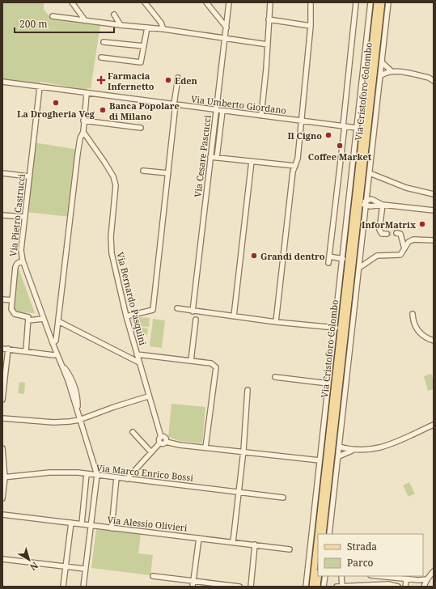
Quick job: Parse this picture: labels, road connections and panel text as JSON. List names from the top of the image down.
{
  "streets": {
    "main road": ["Via Cristoforo Colombo"],
    "street": [
      "Via Umberto Giordano",
      "Via Cesare Pascucci",
      "Via Pietro Castrucci",
      "Via Bernardo Pasquini",
      "Via Marco Enrico Bossi",
      "Via Alessio Olivieri"
    ]
  },
  "crossings": [
    ["Via Cristoforo Colombo", "Via Umberto Giordano"],
    ["Via Umberto Giordano", "Via Cesare Pascucci"],
    ["Via Umberto Giordano", "Via Pietro Castrucci"]
  ],
  "places": {
    "health": ["Farmacia Infernetto"],
    "other": [
      "Eden",
      "La Drogheria Veg",
      "Banca Popolare di Milano",
      "Il Cigno",
      "Coffee Market",
      "InforMatrix",
      "Grandi dentro"
    ]
  },
  "legend": ["Strada", "Parco"],
  "scale_bar": "200 m",
  "north": "bottom right"
}
